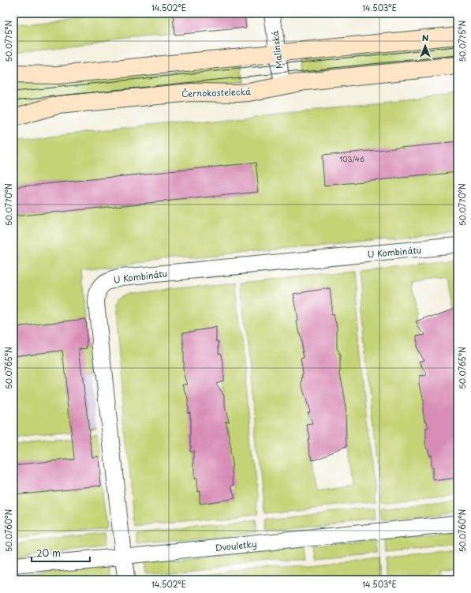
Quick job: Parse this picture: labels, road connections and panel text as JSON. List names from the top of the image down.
{
  "streets": {
    "main road": ["Černokostelecká"],
    "street": ["Malínská", "U Kombinátu", "Dvouletky"]
  },
  "crossings": [
    ["Malínská", "Černokostelecká"],
    ["U Kombinátu", "Dvouletky"]
  ],
  "house_numbers": ["103/46"],
  "scale_bar": "20 m",
  "north": "top",
  "coordinates": [
    "14.502°E",
    "14.503°E",
    "50.0775°N",
    "50.0770°N",
    "50.0765°N",
    "50.0760°N"
  ]
}
